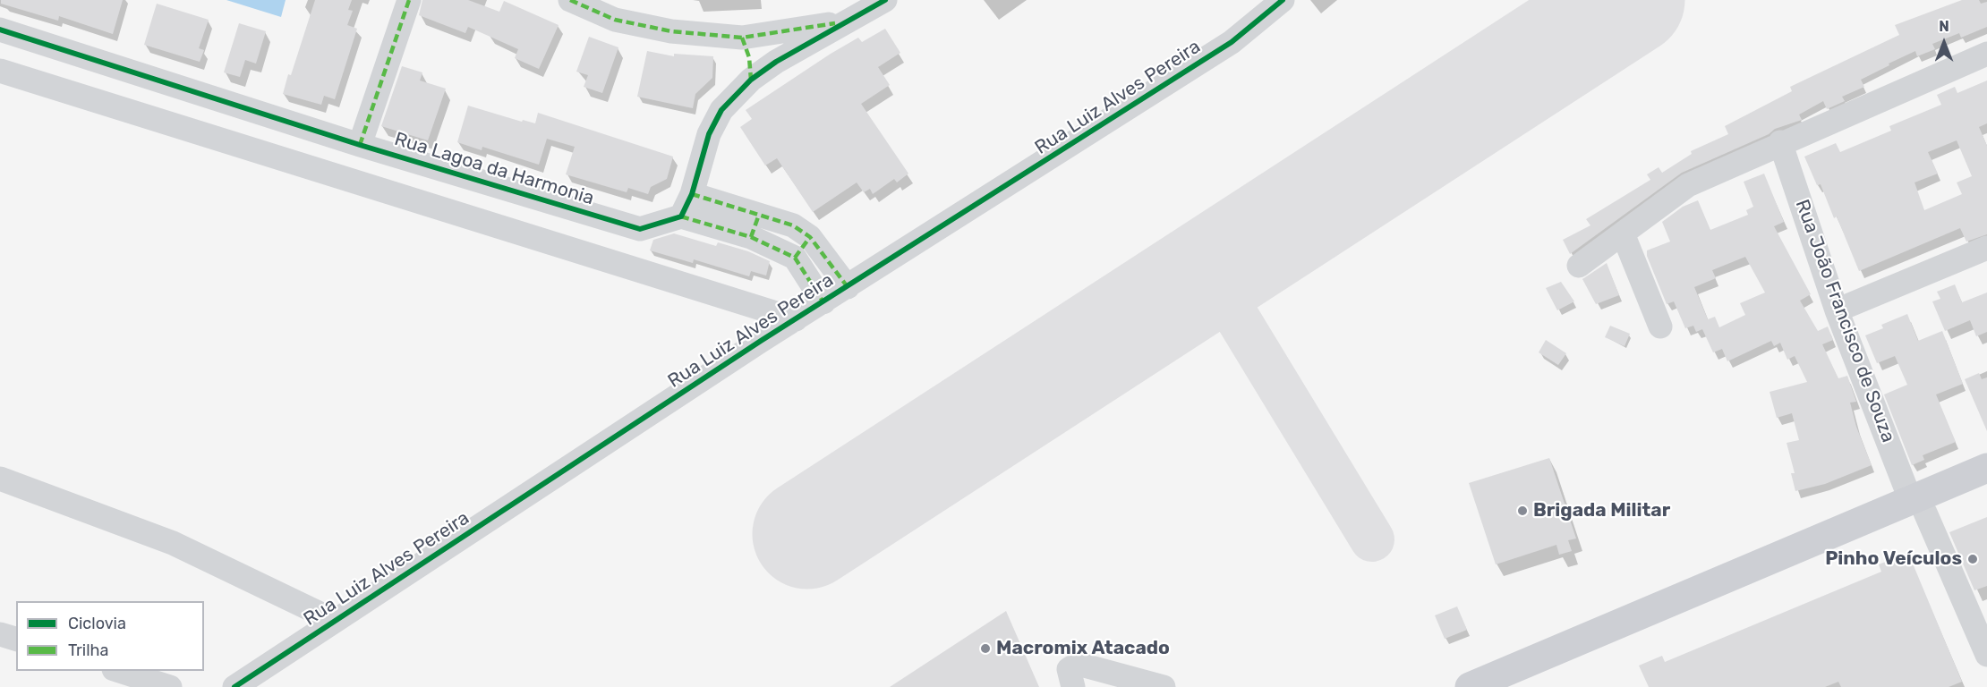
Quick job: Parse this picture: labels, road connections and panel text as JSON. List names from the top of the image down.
{
  "streets": {
    "street": ["Rua Luiz Alves Pereira", "Rua Lagoa da Harmonia", "Rua João Francisco de Souza"]
  },
  "places": ["Brigada Militar", "Pinho Veículos", "Macromix Atacado"],
  "legend": ["Ciclovia", "Trilha"],
  "north": "top"
}
